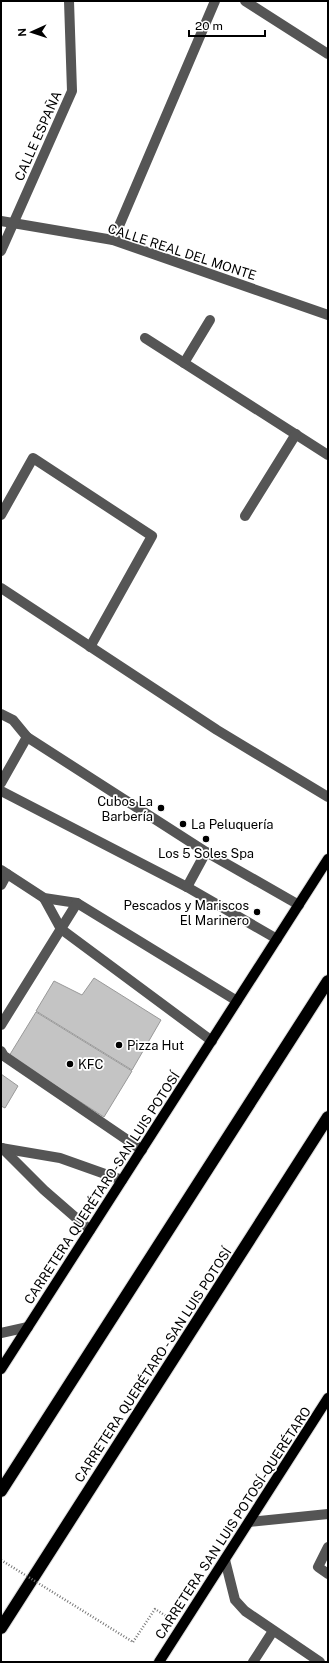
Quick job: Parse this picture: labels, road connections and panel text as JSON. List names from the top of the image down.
{
  "streets": {
    "highway": ["CARRETERA QUERÉTARO - SAN LUIS POTOSÍ"],
    "main road": ["CARRETERA QUERÉTARO-SAN LUIS POTOSÍ", "CARRETERA SAN LUIS POTOSÍ-QUERÉTARO"],
    "street": ["CALLE ESPAÑA", "CALLE REAL DEL MONTE"]
  },
  "crossings": [
    ["CALLE ESPAÑA", "CALLE REAL DEL MONTE"]
  ],
  "places": [
    "Cubos La Barbería",
    "La Peluquería",
    "Los 5 Soles Spa",
    "Pescados y Mariscos El Marinero",
    "Pizza Hut",
    "KFC"
  ],
  "scale_bar": "20 m",
  "north": "left"
}
